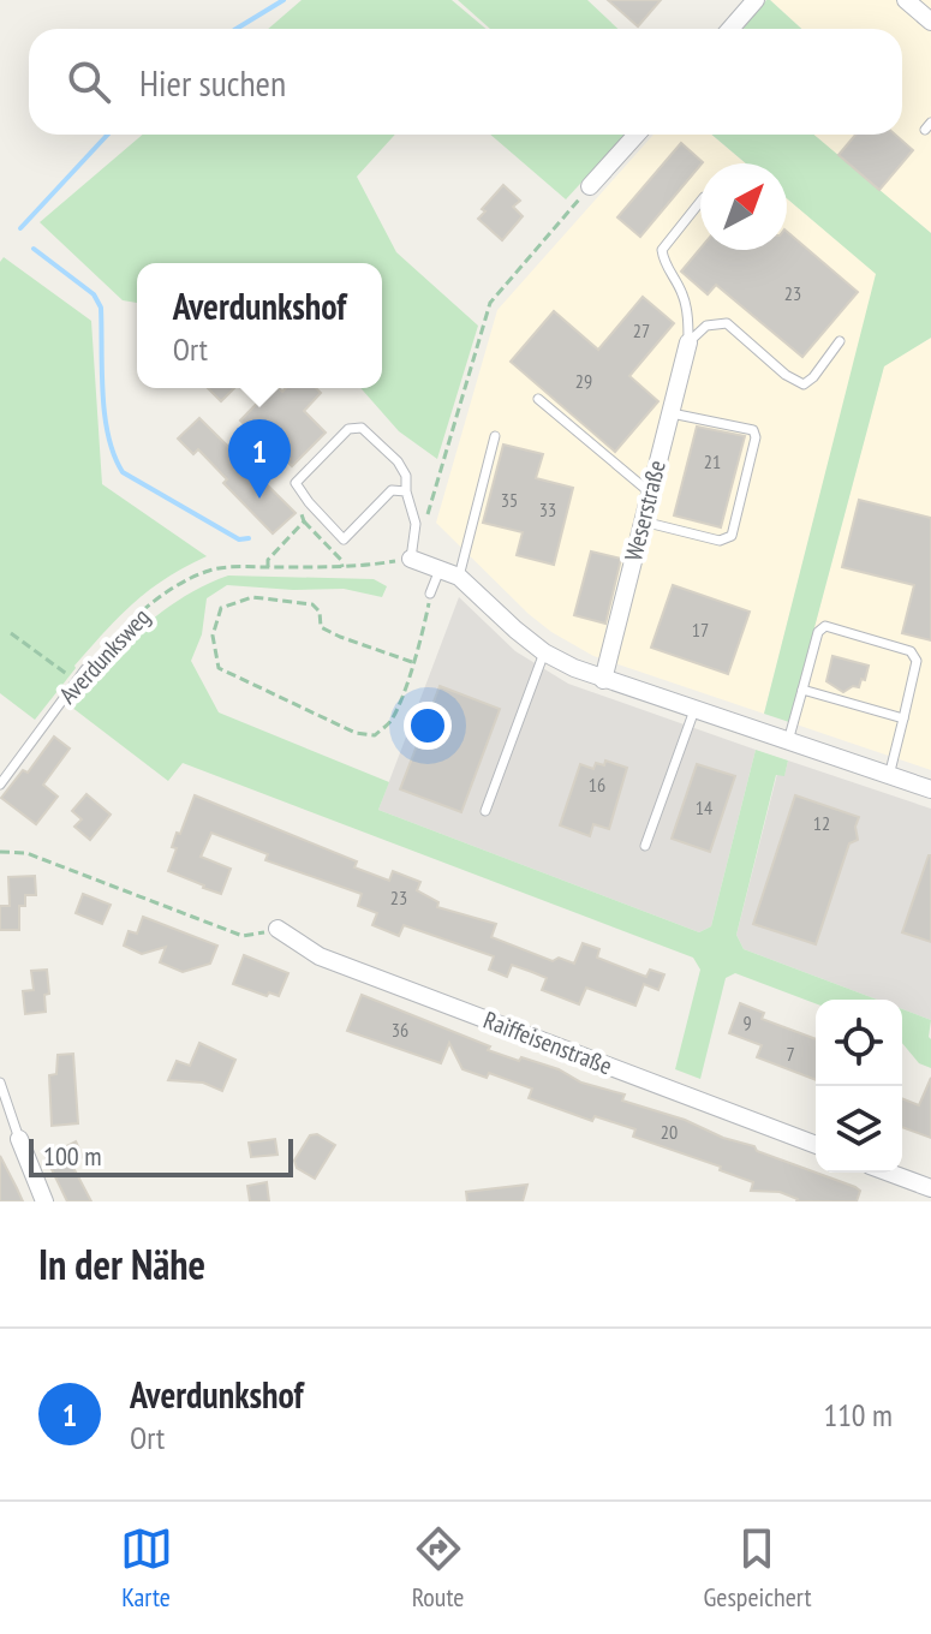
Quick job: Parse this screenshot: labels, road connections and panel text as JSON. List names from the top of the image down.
{
  "streets": {
    "street": ["Weserstraße", "Raiffeisenstraße"],
    "lane": ["Averdunksweg"]
  },
  "house_numbers": [
    "23",
    "27",
    "29",
    "21",
    "35",
    "33",
    "17",
    "16",
    "14",
    "12",
    "23",
    "9",
    "36",
    "7",
    "20"
  ],
  "scale_bar": "100 m",
  "north": "top right",
  "page": {
    "search": "Hier suchen",
    "popup": ["Averdunkshof", "Ort"],
    "pins": "1",
    "scale": "100 m",
    "heading": "In der Nähe",
    "list": [
      {
        "mark": "1",
        "name": "Averdunkshof",
        "note": "Ort",
        "value": "110 m"
      }
    ],
    "nav": ["Karte", "Route", "Gespeichert"]
  }
}
